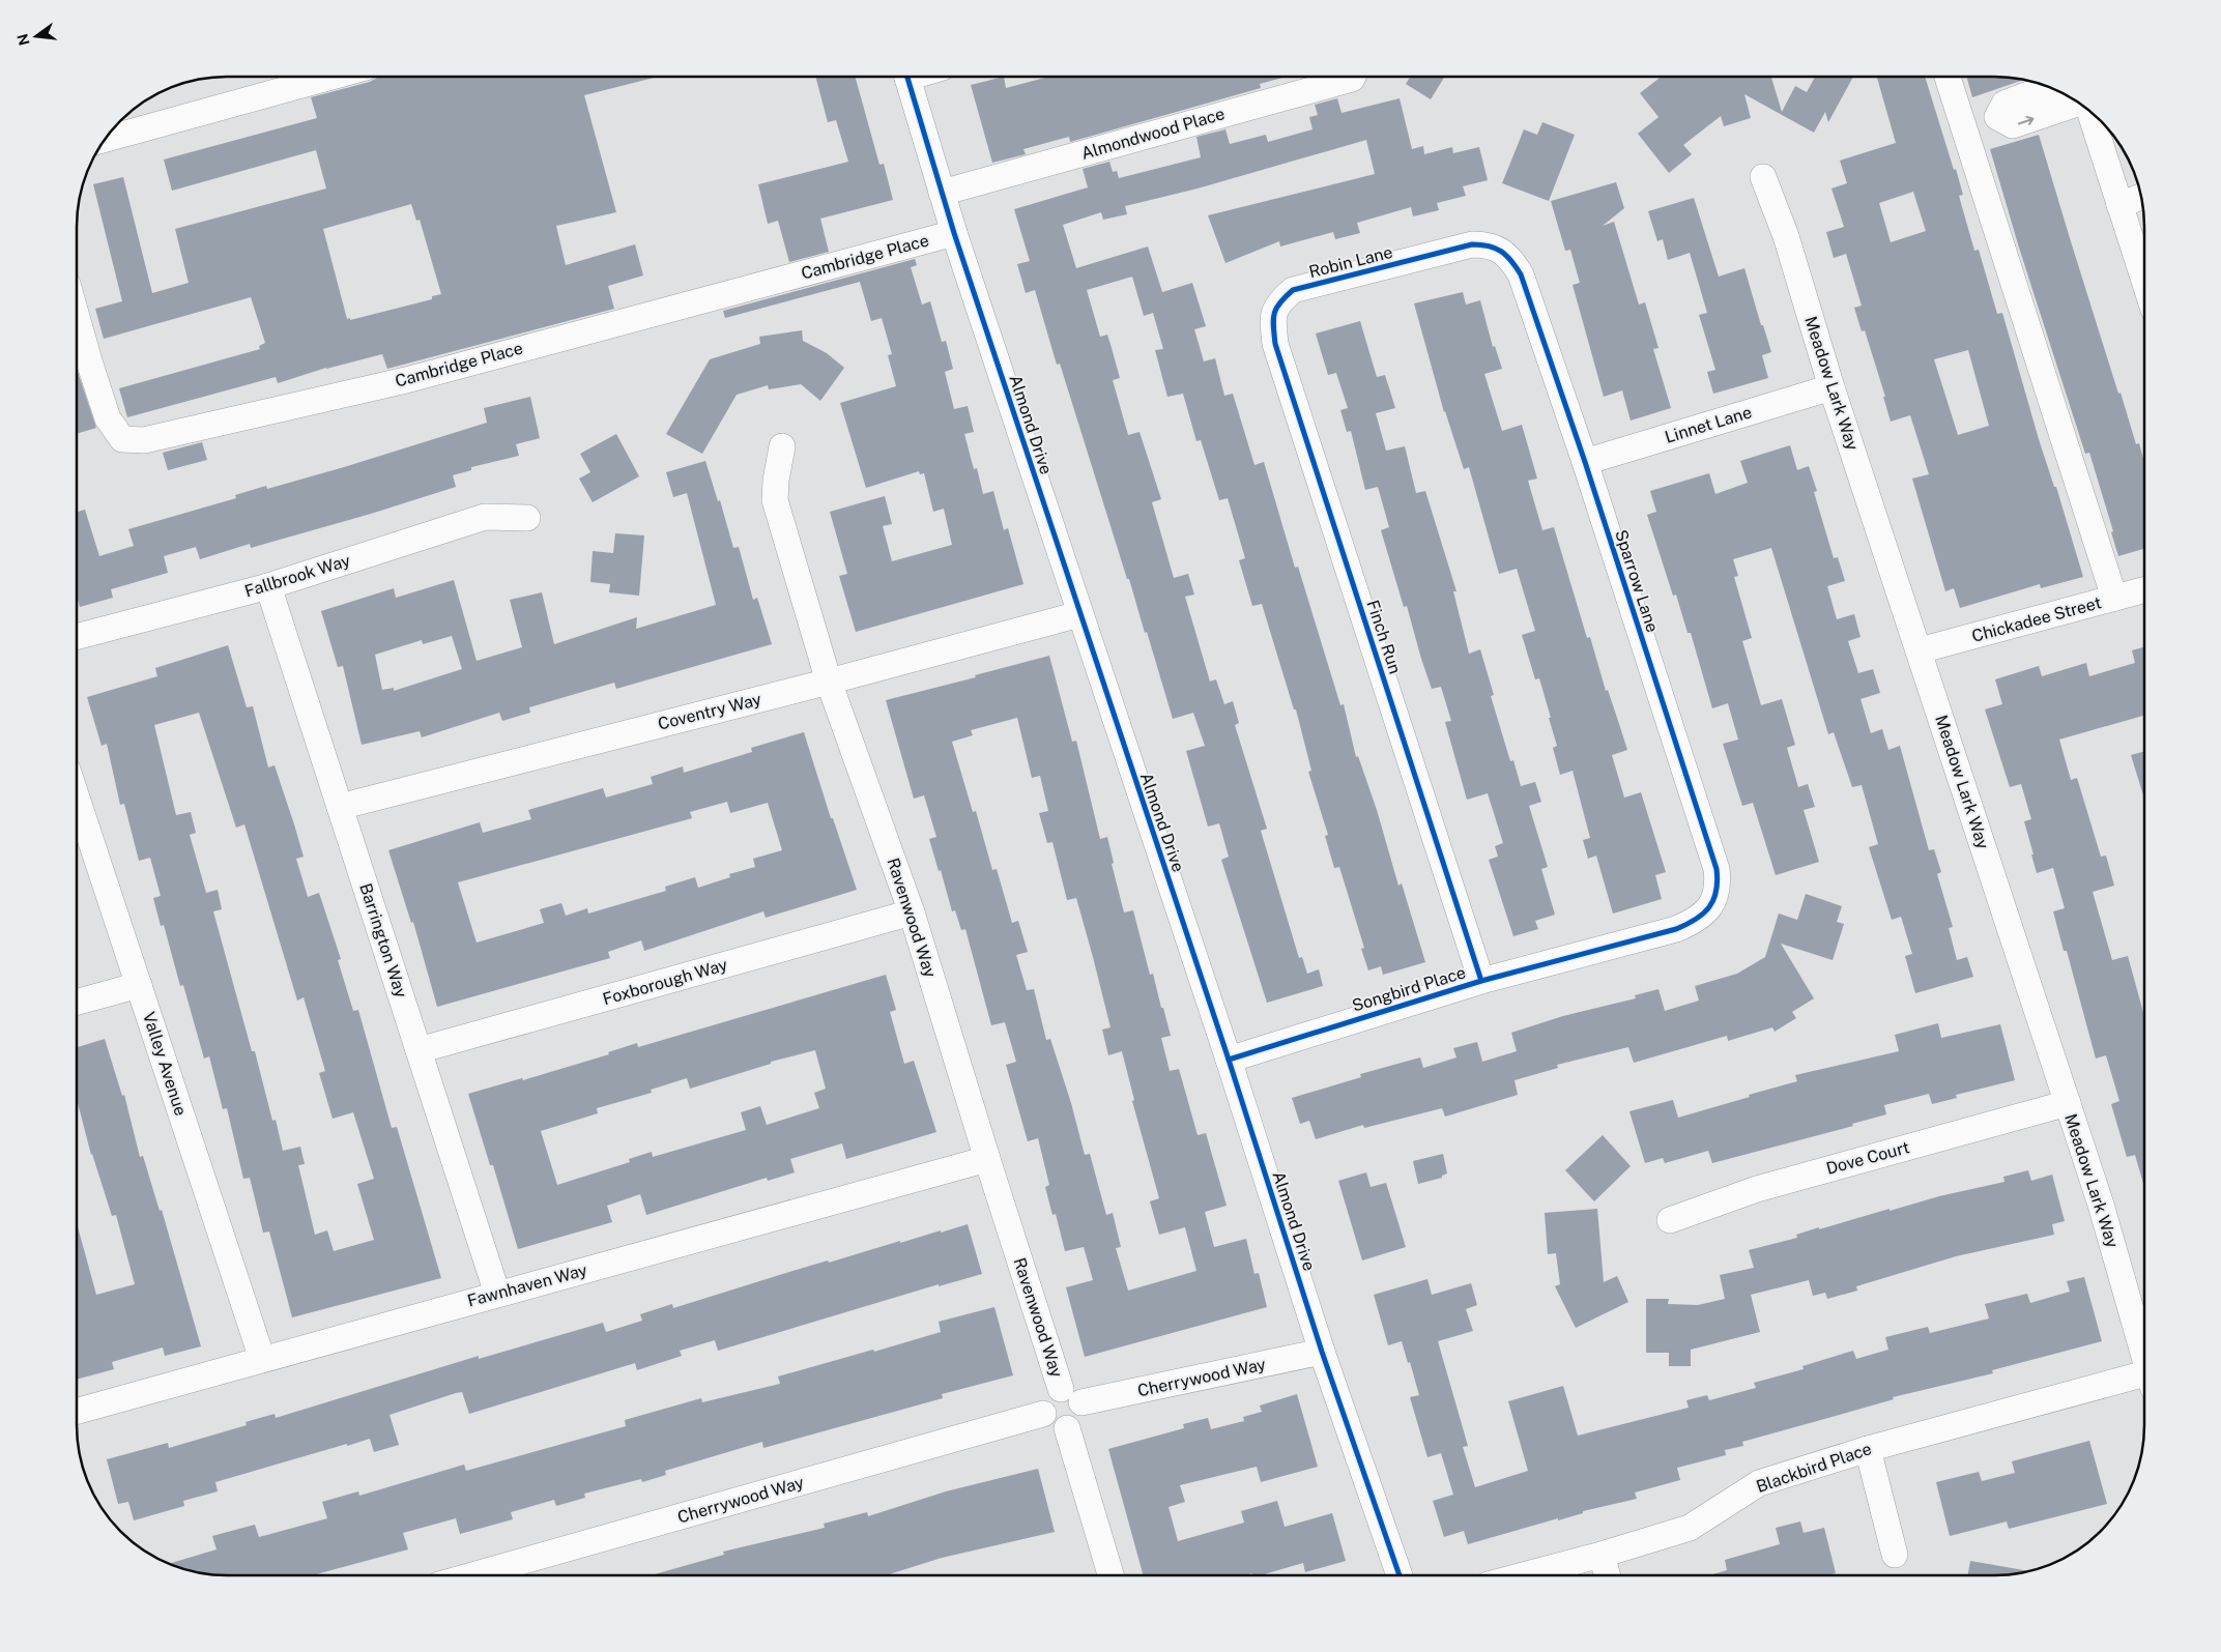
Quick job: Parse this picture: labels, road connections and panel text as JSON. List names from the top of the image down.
{
  "streets": {
    "street": [
      "Almondwood Place",
      "Cambridge Place",
      "Robin Lane",
      "Meadow Lark Way",
      "Almond Drive",
      "Linnet Lane",
      "Fallbrook Way",
      "Sparrow Lane",
      "Chickadee Street",
      "Finch Run",
      "Coventry Way",
      "Ravenwood Way",
      "Barrington Way",
      "Foxborough Way",
      "Songbird Place",
      "Valley Avenue",
      "Dove Court",
      "Fawnhaven Way",
      "Cherrywood Way",
      "Blackbird Place"
    ]
  },
  "crossings": [
    ["Almondwood Place", "Almond Drive"],
    ["Cambridge Place", "Almond Drive"],
    ["Robin Lane", "Sparrow Lane"],
    ["Robin Lane", "Finch Run"],
    ["Meadow Lark Way", "Linnet Lane"],
    ["Meadow Lark Way", "Chickadee Street"],
    ["Meadow Lark Way", "Dove Court"],
    ["Almond Drive", "Coventry Way"],
    ["Almond Drive", "Songbird Place"],
    ["Almond Drive", "Cherrywood Way"],
    ["Linnet Lane", "Sparrow Lane"],
    ["Fallbrook Way", "Barrington Way"],
    ["Sparrow Lane", "Songbird Place"],
    ["Finch Run", "Songbird Place"],
    ["Coventry Way", "Ravenwood Way"],
    ["Coventry Way", "Barrington Way"],
    ["Ravenwood Way", "Foxborough Way"],
    ["Ravenwood Way", "Fawnhaven Way"],
    ["Ravenwood Way", "Cherrywood Way"],
    ["Barrington Way", "Foxborough Way"],
    ["Barrington Way", "Fawnhaven Way"],
    ["Valley Avenue", "Fawnhaven Way"]
  ],
  "north": "left"
}
